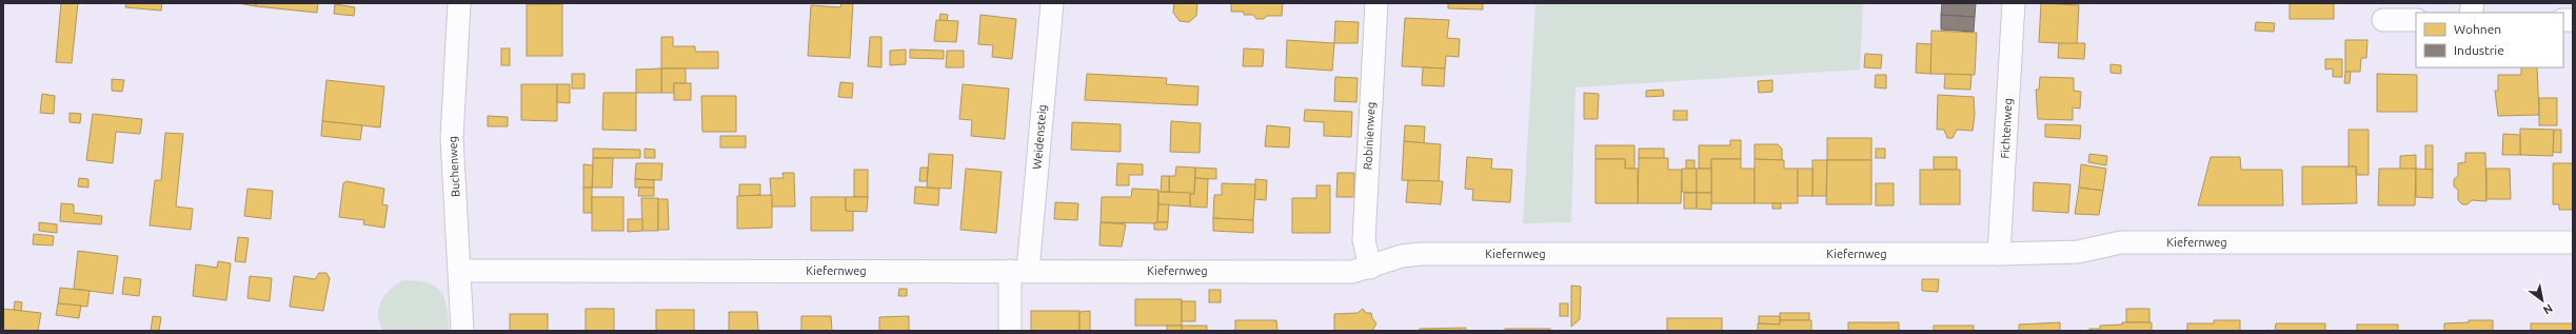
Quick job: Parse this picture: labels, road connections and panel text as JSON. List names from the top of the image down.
{
  "streets": {
    "street": [
      "Fichtenweg",
      "Robinienweg",
      "Weidensteig",
      "Buchenweg",
      "Kiefernweg"
    ]
  },
  "crossings": [
    ["Fichtenweg", "Kiefernweg"],
    ["Robinienweg", "Kiefernweg"],
    ["Weidensteig", "Kiefernweg"],
    ["Buchenweg", "Kiefernweg"]
  ],
  "legend": ["Wohnen", "Industrie"],
  "north": "bottom right"
}
